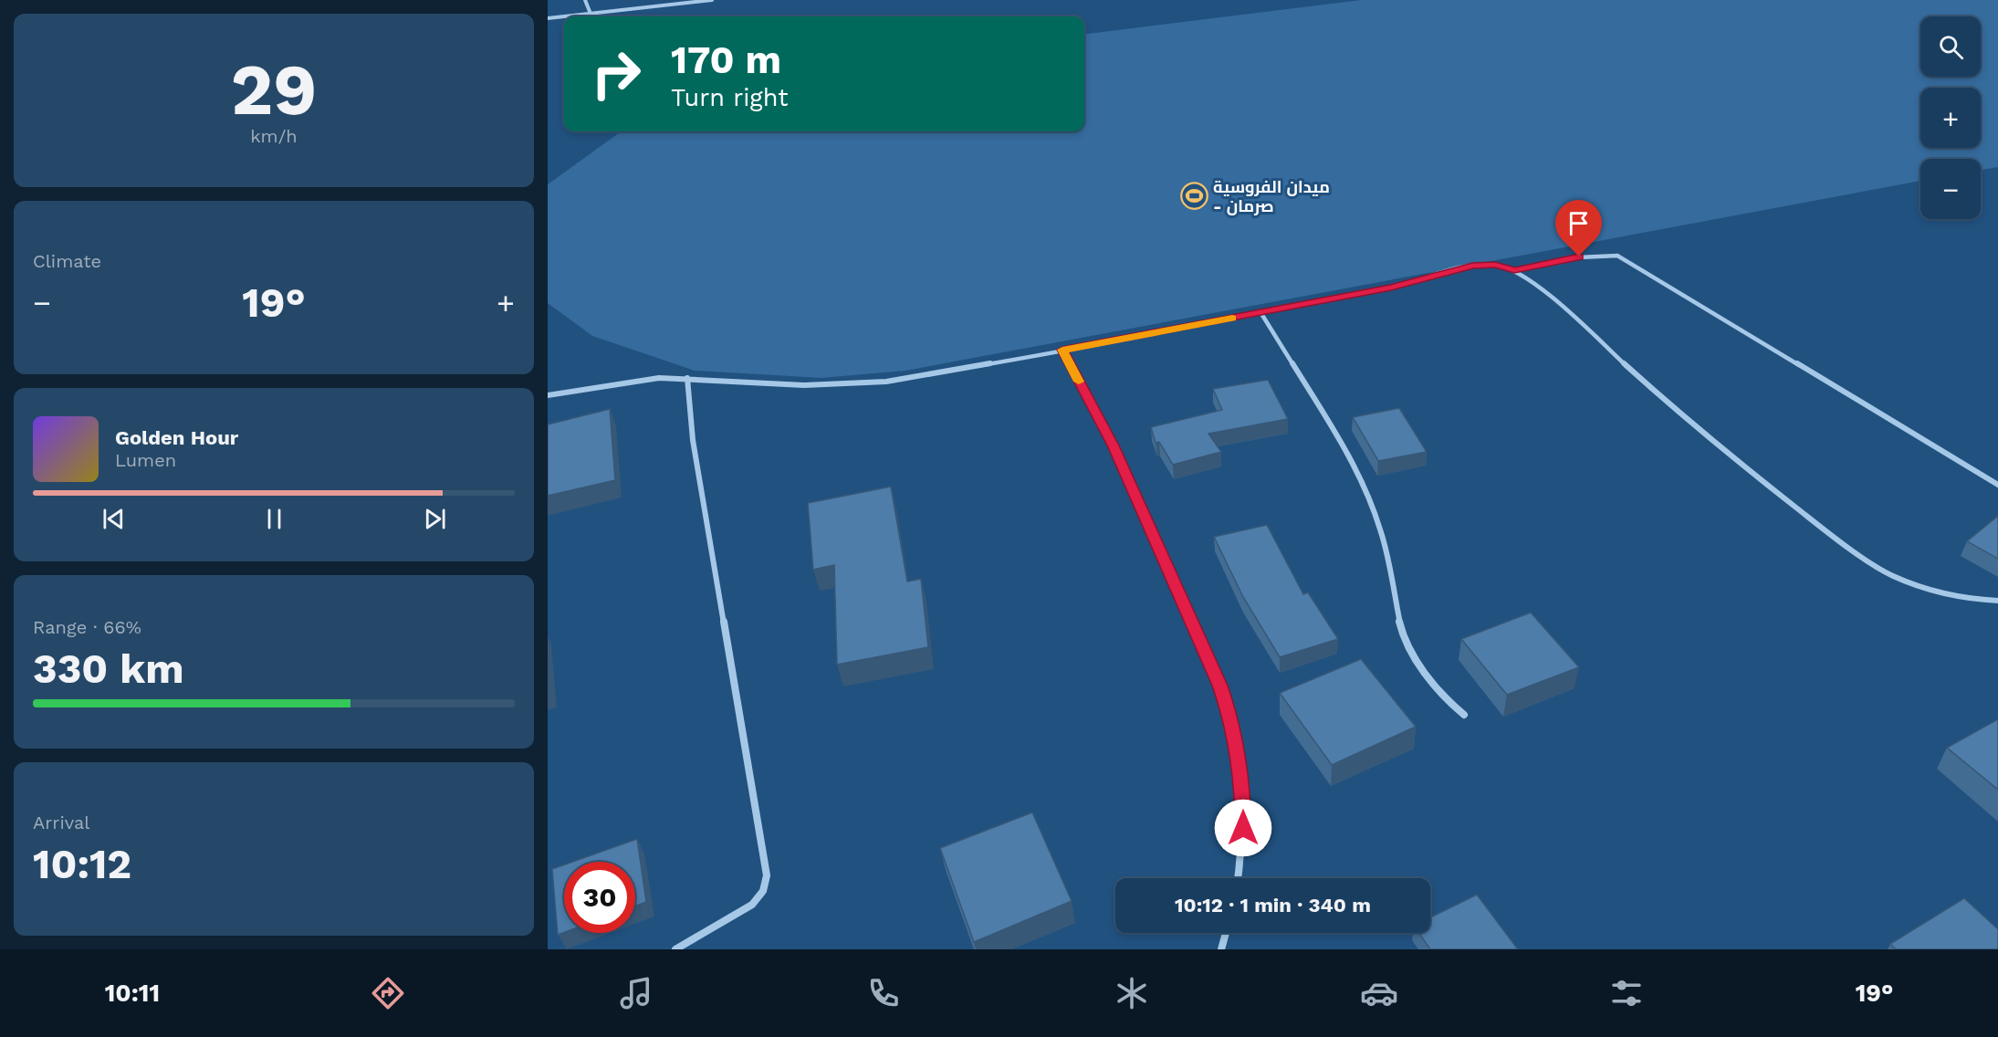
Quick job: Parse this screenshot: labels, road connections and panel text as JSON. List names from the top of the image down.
{
  "places": {
    "sports": ["ميدان الفروسية - صرمان"]
  },
  "page": {
    "tile": [
      ["29", "km/h"],
      "Climate",
      ["Range · 66%", "330 km"],
      ["Arrival", "10:12"]
    ],
    "map_buttons": ["+", "−"],
    "turn": ["170 m", "Turn right"],
    "heat": ["−", "19°", "+"],
    "song": ["Golden Hour", "Lumen"],
    "limit": "30",
    "trip": "10:12 · 1 min · 340 m",
    "tabs": ["10:11", "19°"]
  }
}
